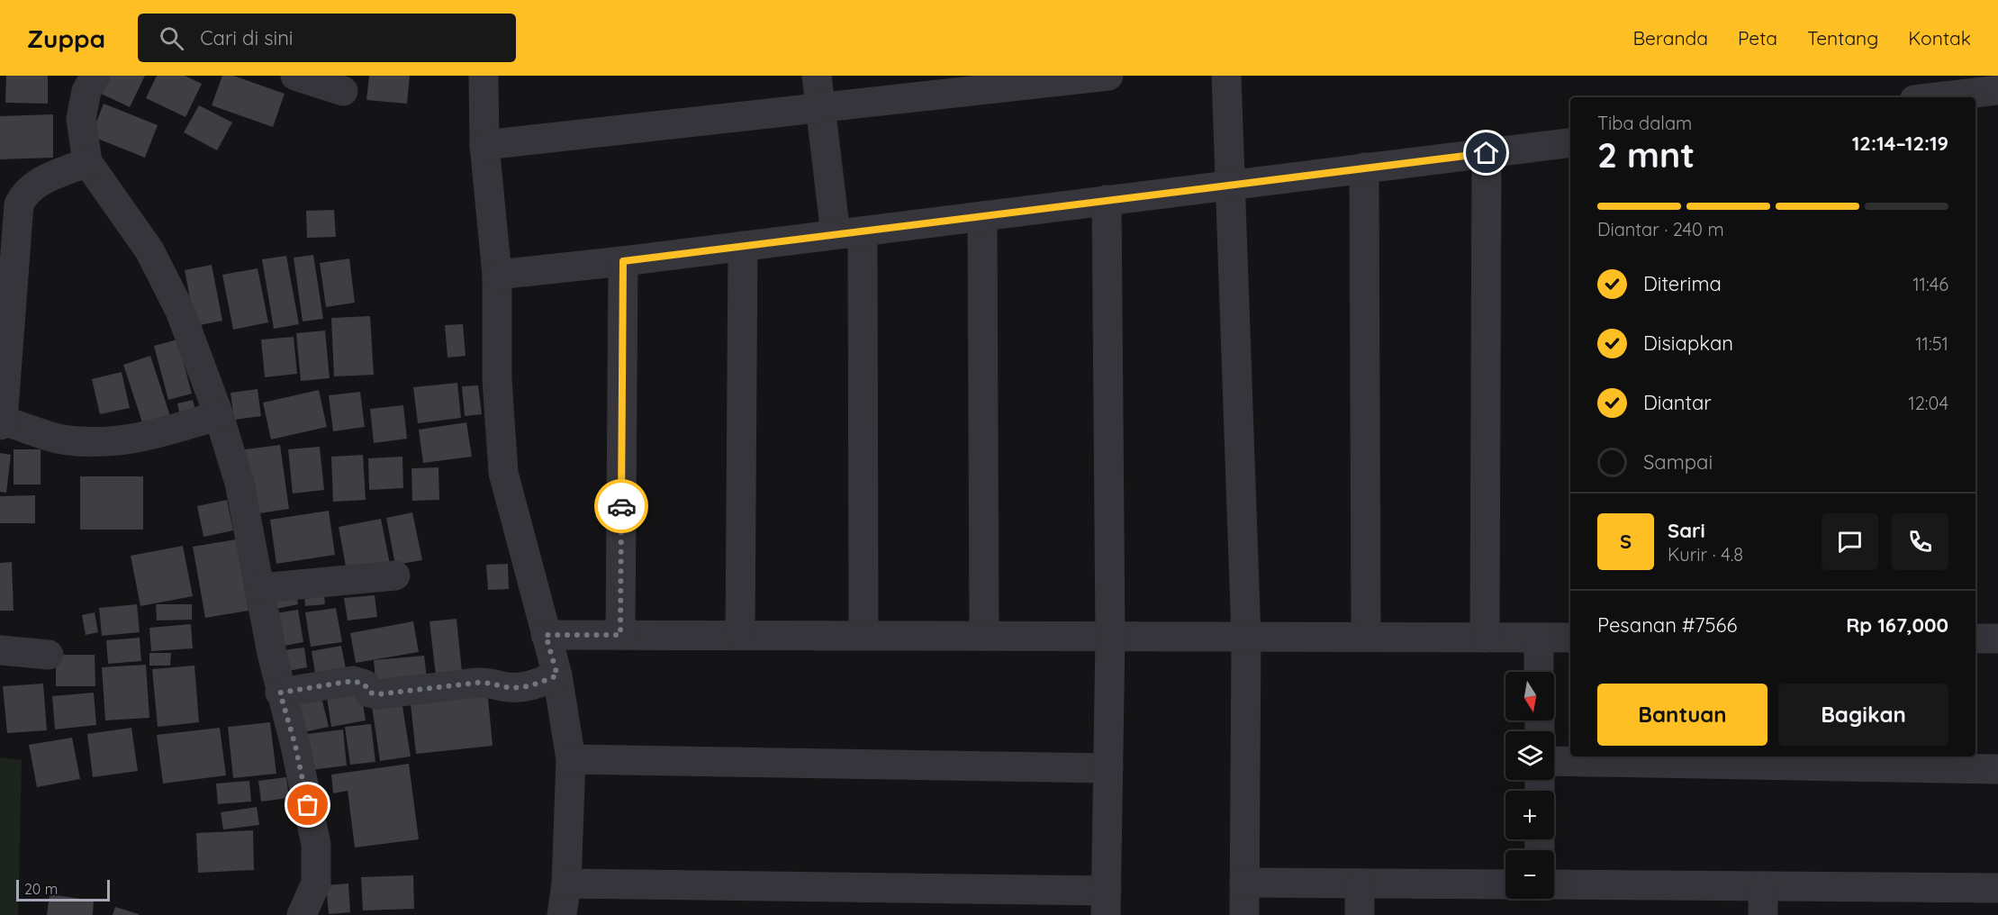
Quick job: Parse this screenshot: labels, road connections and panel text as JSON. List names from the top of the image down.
{
  "scale_bar": "20 m",
  "north": "bottom",
  "page": {
    "header": "Zuppa",
    "search": "Cari di sini",
    "nav": [
      "Beranda",
      "Peta",
      "Tentang",
      "Kontak"
    ],
    "heading": ["2 mnt", "Tiba dalam", "12:14–12:19"],
    "panel": [
      "Sari",
      "Kurir · 4.8",
      "Pesanan #7566",
      "Rp 167,000"
    ],
    "bar": "Diantar · 240 m",
    "list": [
      ["Diterima", "11:46"],
      ["Disiapkan", "11:51"],
      ["Diantar", "12:04"],
      "Sampai"
    ],
    "round": "S",
    "map_buttons": ["+", "−"],
    "buttons": ["Bantuan", "Bagikan"],
    "scale": "20 m"
  }
}
